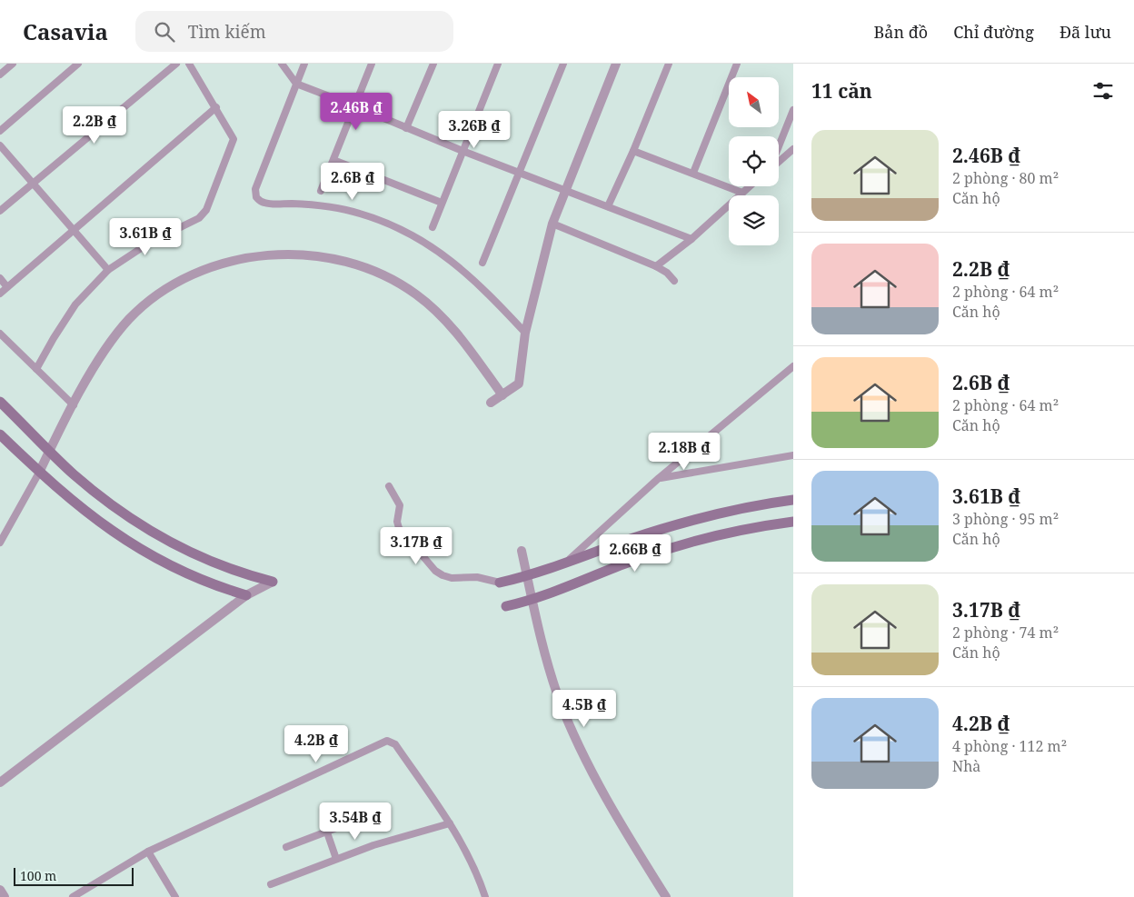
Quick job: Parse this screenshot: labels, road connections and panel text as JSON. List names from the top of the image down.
{
  "scale_bar": "100 m",
  "north": "top left",
  "page": {
    "header": "Casavia",
    "search": "Tìm kiếm",
    "nav": ["Bản đồ", "Chỉ đường", "Đã lưu"],
    "heading": "11 căn",
    "price": [
      "2.46B ₫",
      "2.2B ₫",
      "3.26B ₫",
      "2.6B ₫",
      "3.61B ₫",
      "2.18B ₫",
      "3.17B ₫",
      "2.66B ₫",
      "4.5B ₫",
      "4.2B ₫",
      "3.54B ₫"
    ],
    "list": [
      {
        "name": "2.46B ₫",
        "note": "2 phòng · 80 m² · Căn hộ"
      },
      {
        "name": "2.2B ₫",
        "note": "2 phòng · 64 m² · Căn hộ"
      },
      {
        "name": "2.6B ₫",
        "note": "2 phòng · 64 m² · Căn hộ"
      },
      {
        "name": "3.61B ₫",
        "note": "3 phòng · 95 m² · Căn hộ"
      },
      {
        "name": "3.17B ₫",
        "note": "2 phòng · 74 m² · Căn hộ"
      },
      {
        "name": "4.2B ₫",
        "note": "4 phòng · 112 m² · Nhà"
      }
    ],
    "scale": "100 m"
  }
}
